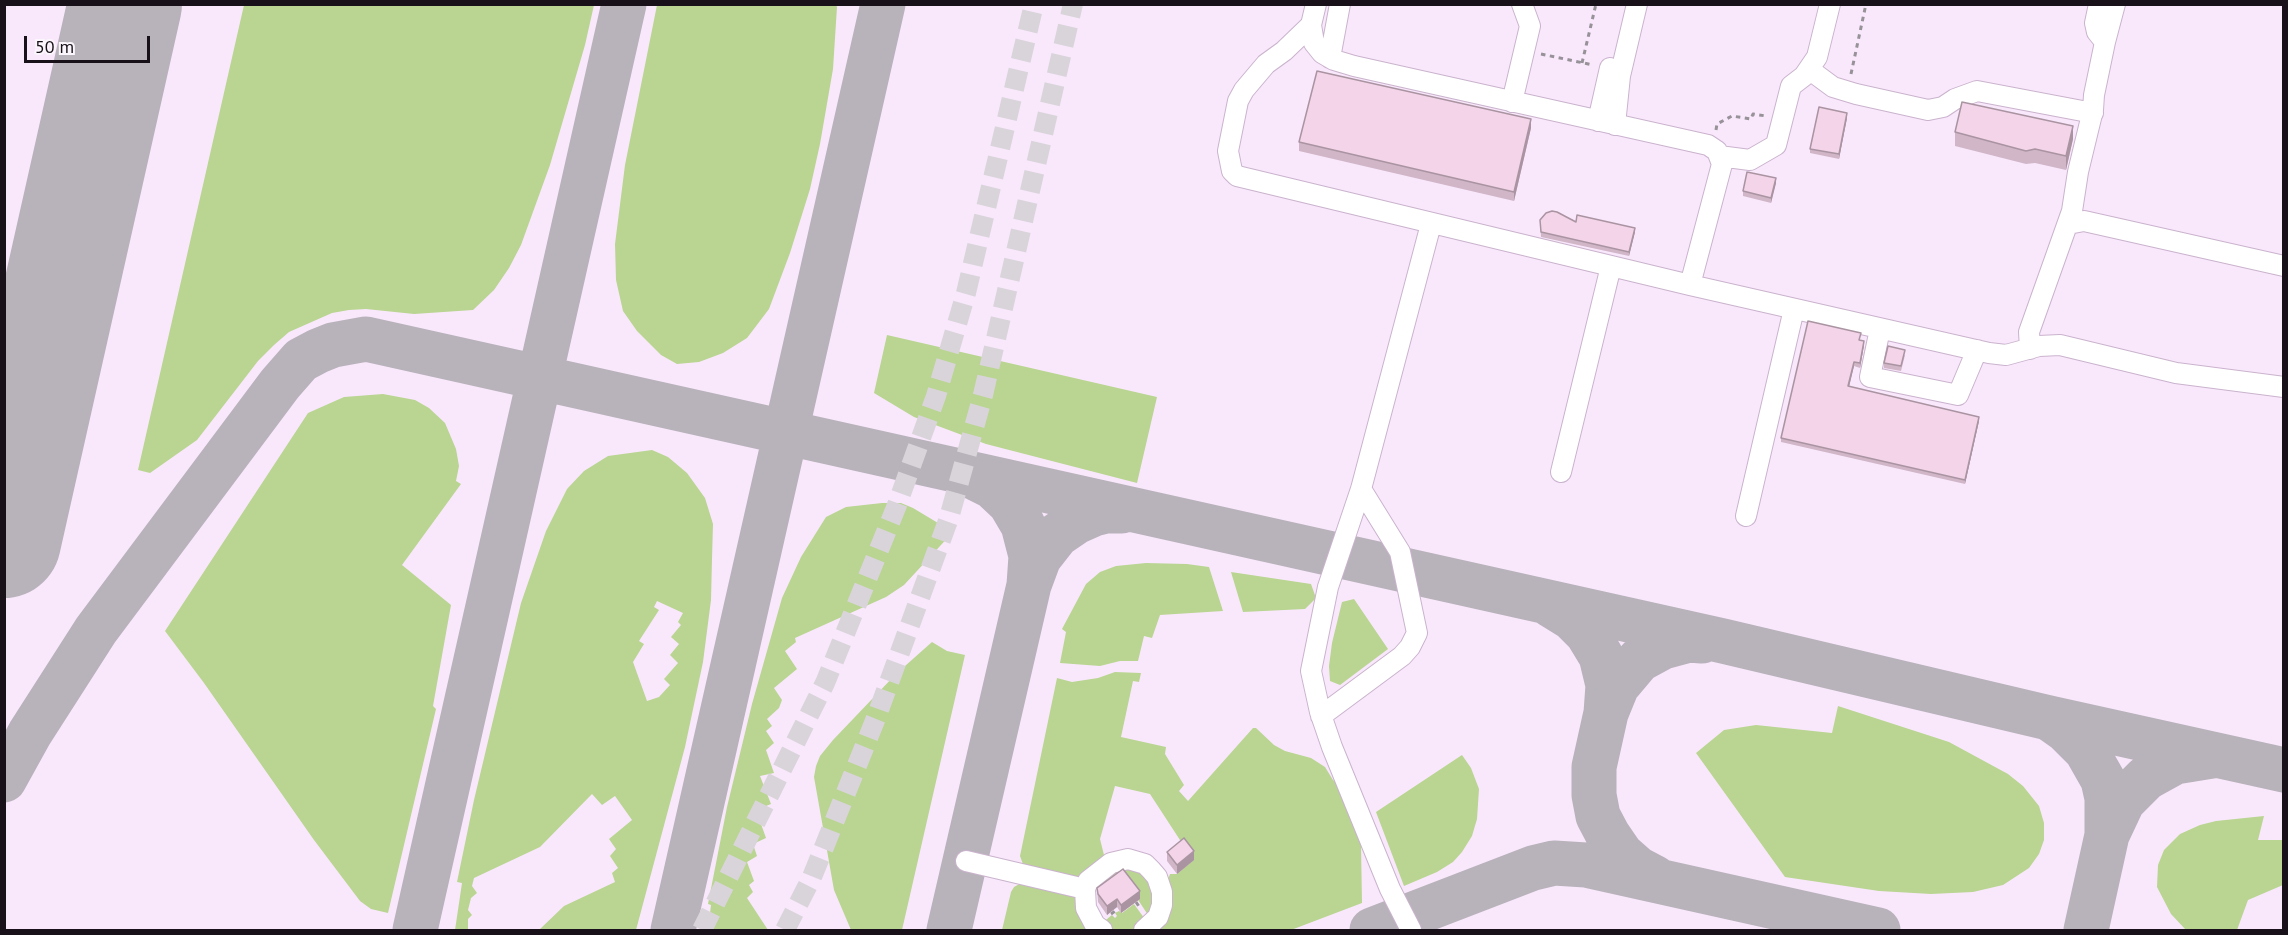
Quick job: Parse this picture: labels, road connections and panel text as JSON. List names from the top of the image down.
{
  "scale_bar": "50 m"
}
